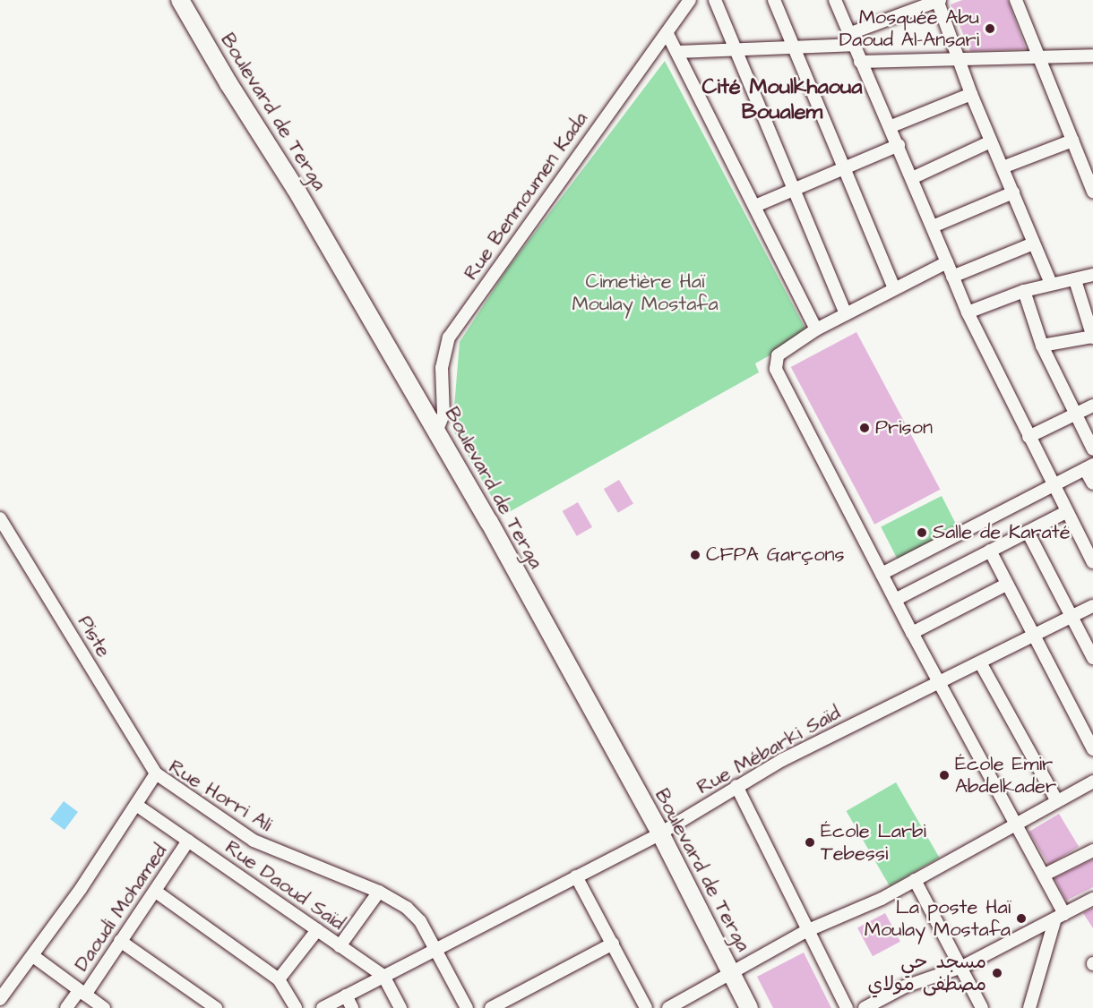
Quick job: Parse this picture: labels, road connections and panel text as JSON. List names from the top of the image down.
{
  "streets": {
    "main road": ["Boulevard de Terga"],
    "street": [
      "Rue Benmoumen Kada",
      "Piste",
      "Rue Mébarki Saïd",
      "Rue Horri Ali",
      "Rue Daoud Saïd",
      "Daoudi Mohamed"
    ]
  },
  "crossings": [
    ["Boulevard de Terga", "Rue Benmoumen Kada"],
    ["Boulevard de Terga", "Rue Mébarki Saïd"],
    ["Piste", "Rue Horri Ali"],
    ["Rue Mébarki Saïd", "Rue Horri Ali"],
    ["Rue Mébarki Saïd", "Rue Daoud Saïd"],
    ["Rue Horri Ali", "Rue Daoud Saïd"],
    ["Rue Daoud Saïd", "Daoudi Mohamed"]
  ],
  "districts": ["Cité Moulkhaoua Boualem"],
  "parks": ["Cimetière Haï Moulay Mostafa"],
  "places": [
    "Mosquée Abu Daoud Al-Ansari",
    "Prison",
    "Salle de Karaté",
    "CFPA Garçons",
    "École Emir Abdelkader",
    "École Larbi Tebessi",
    "La poste Haï Moulay Mostafa",
    "مسجد حي مصطفى مولاي"
  ]
}
